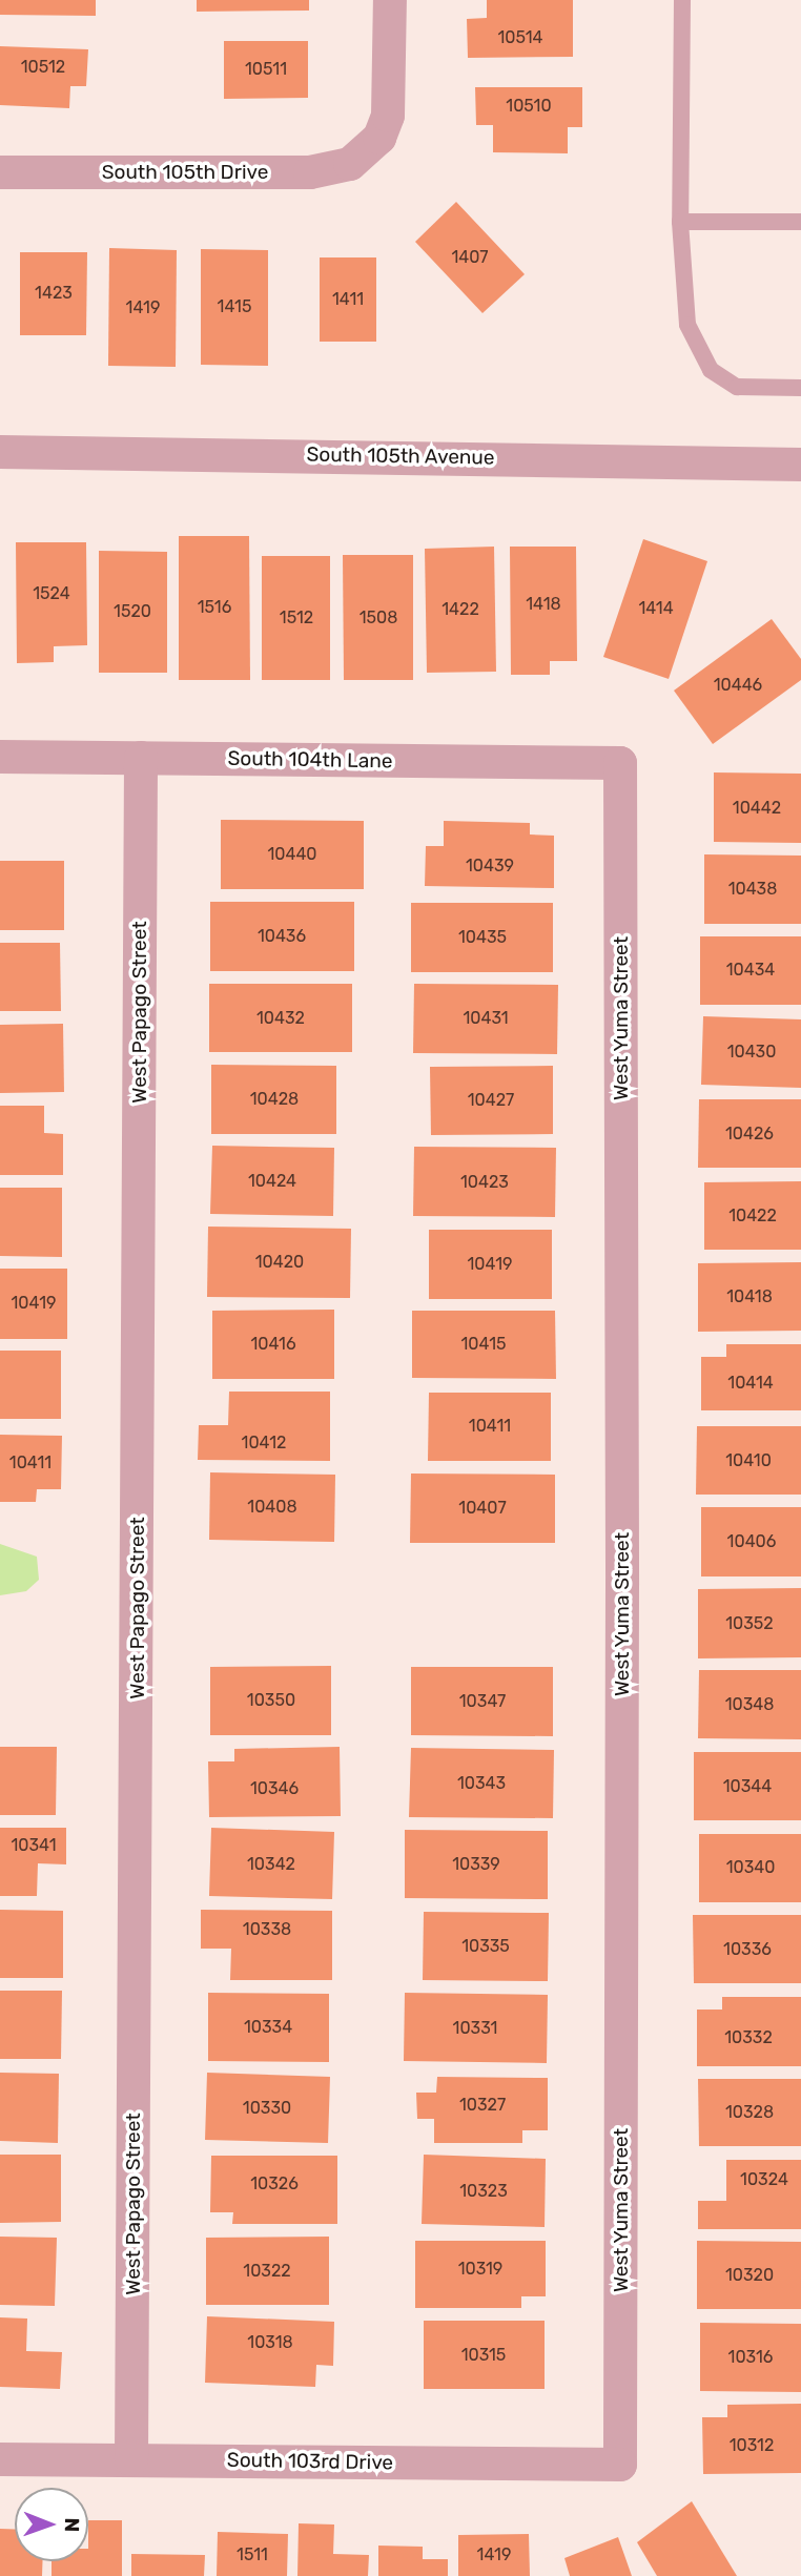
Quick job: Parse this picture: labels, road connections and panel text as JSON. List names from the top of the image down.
{
  "streets": {
    "street": [
      "South 105th Drive",
      "South 105th Avenue",
      "South 104th Lane",
      "West Papago Street",
      "West Yuma Street",
      "South 103rd Drive"
    ]
  },
  "crossings": [
    ["South 104th Lane", "West Papago Street"],
    ["South 104th Lane", "West Yuma Street"],
    ["West Papago Street", "South 103rd Drive"],
    ["West Yuma Street", "South 103rd Drive"]
  ],
  "house_numbers": [
    "10514",
    "10512",
    "10511",
    "10510",
    "1407",
    "1423",
    "1411",
    "1415",
    "1419",
    "1524",
    "1418",
    "1516",
    "1414",
    "1422",
    "1520",
    "1512",
    "1508",
    "10446",
    "10442",
    "10440",
    "10439",
    "10438",
    "10436",
    "10435",
    "10434",
    "10432",
    "10431",
    "10430",
    "10428",
    "10427",
    "10426",
    "10424",
    "10423",
    "10422",
    "10420",
    "10419",
    "10418",
    "10419",
    "10416",
    "10415",
    "10414",
    "10411",
    "10412",
    "10410",
    "10411",
    "10408",
    "10407",
    "10406",
    "10352",
    "10350",
    "10347",
    "10348",
    "10343",
    "10344",
    "10346",
    "10341",
    "10342",
    "10339",
    "10340",
    "10338",
    "10335",
    "10336",
    "10334",
    "10331",
    "10332",
    "10327",
    "10330",
    "10328",
    "10324",
    "10326",
    "10323",
    "10319",
    "10322",
    "10320",
    "10318",
    "10315",
    "10316",
    "10312",
    "1511",
    "1419"
  ],
  "north": "right"
}
